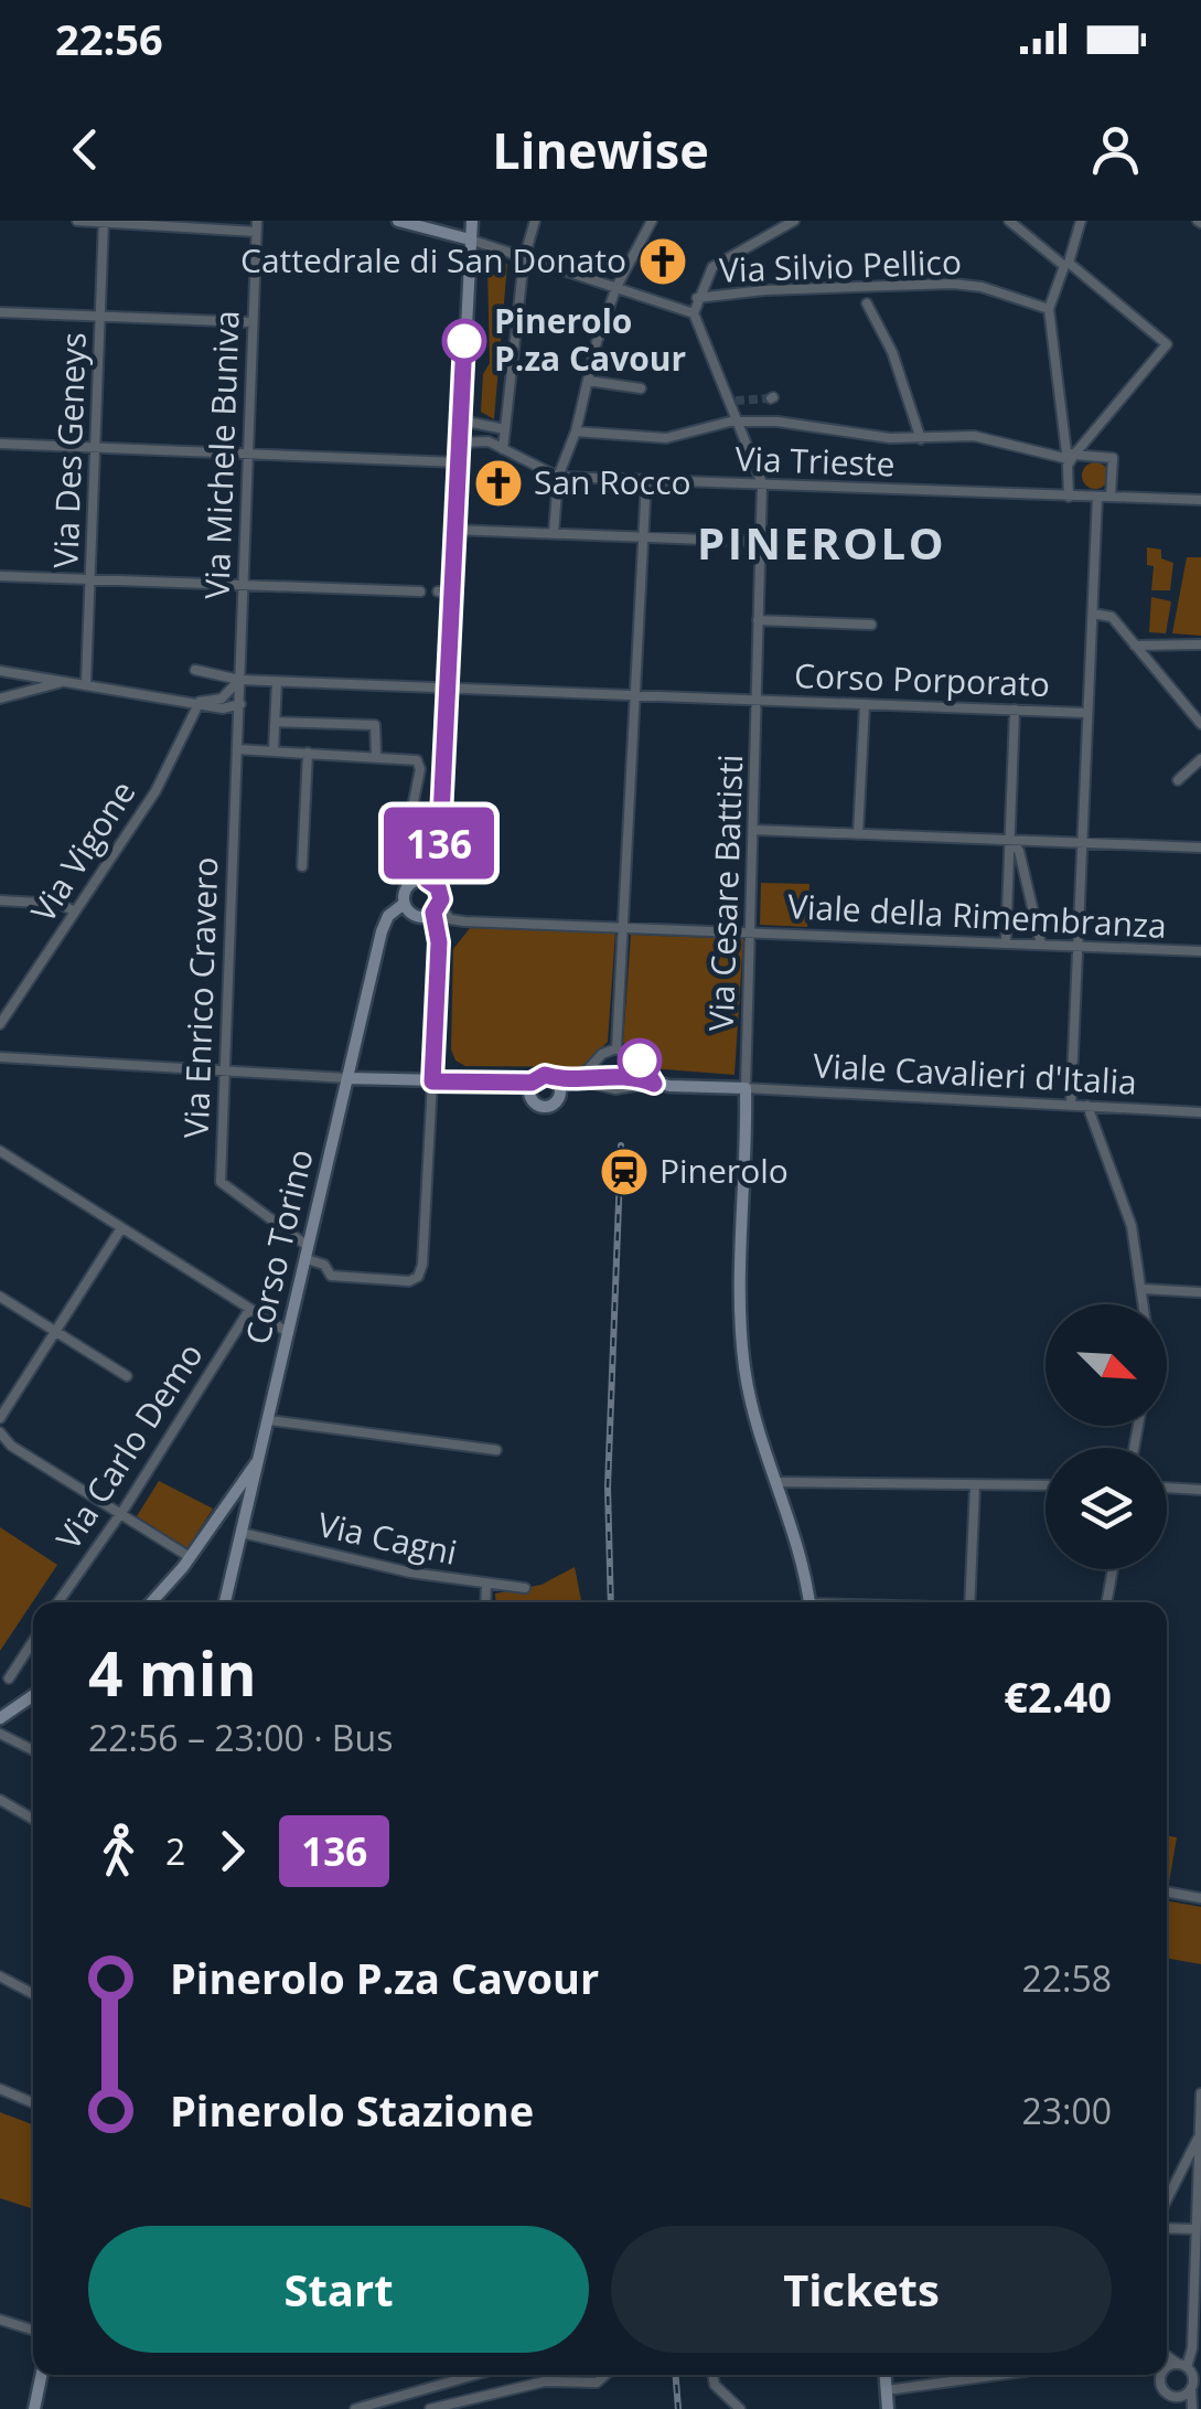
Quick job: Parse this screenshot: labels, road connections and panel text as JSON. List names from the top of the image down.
{
  "streets": {
    "main road": ["Corso Torino"],
    "street": [
      "Via Silvio Pellico",
      "Via Des Geneys",
      "Via Michele Buniva",
      "Via Trieste",
      "Corso Porporato",
      "Via Vigone",
      "Via Cesare Battisti",
      "Viale della Rimembranza",
      "Via Enrico Cravero",
      "Viale Cavalieri d'Italia",
      "Via Carlo Demo",
      "Via Cagni"
    ]
  },
  "crossings": [
    ["Via Michele Buniva", "Corso Porporato"],
    ["Via Michele Buniva", "Via Enrico Cravero"],
    ["Via Trieste", "Via Cesare Battisti"],
    ["Corso Porporato", "Via Cesare Battisti"],
    ["Via Cesare Battisti", "Viale della Rimembranza"],
    ["Via Cesare Battisti", "Viale Cavalieri d'Italia"],
    ["Viale della Rimembranza", "Corso Torino"],
    ["Via Enrico Cravero", "Corso Torino"],
    ["Corso Torino", "Via Cagni"]
  ],
  "districts": ["PINEROLO"],
  "places": {
    "church": ["Cattedrale di San Donato", "San Rocco"],
    "other": ["Pinerolo P.za Cavour"],
    "station": ["Pinerolo"]
  },
  "lines": ["bus line 136"],
  "north": "bottom right",
  "page": {
    "status": "22:56",
    "header": "Linewise",
    "on_map": "136",
    "heading": ["4 min", "22:56 – 23:00 · Bus", "€2.40"],
    "legs": ["2", "136"],
    "list": [
      {
        "name": "Pinerolo P.za Cavour",
        "value": "22:58"
      },
      {
        "name": "Pinerolo Stazione",
        "value": "23:00"
      }
    ],
    "buttons": ["Start", "Tickets"]
  }
}
